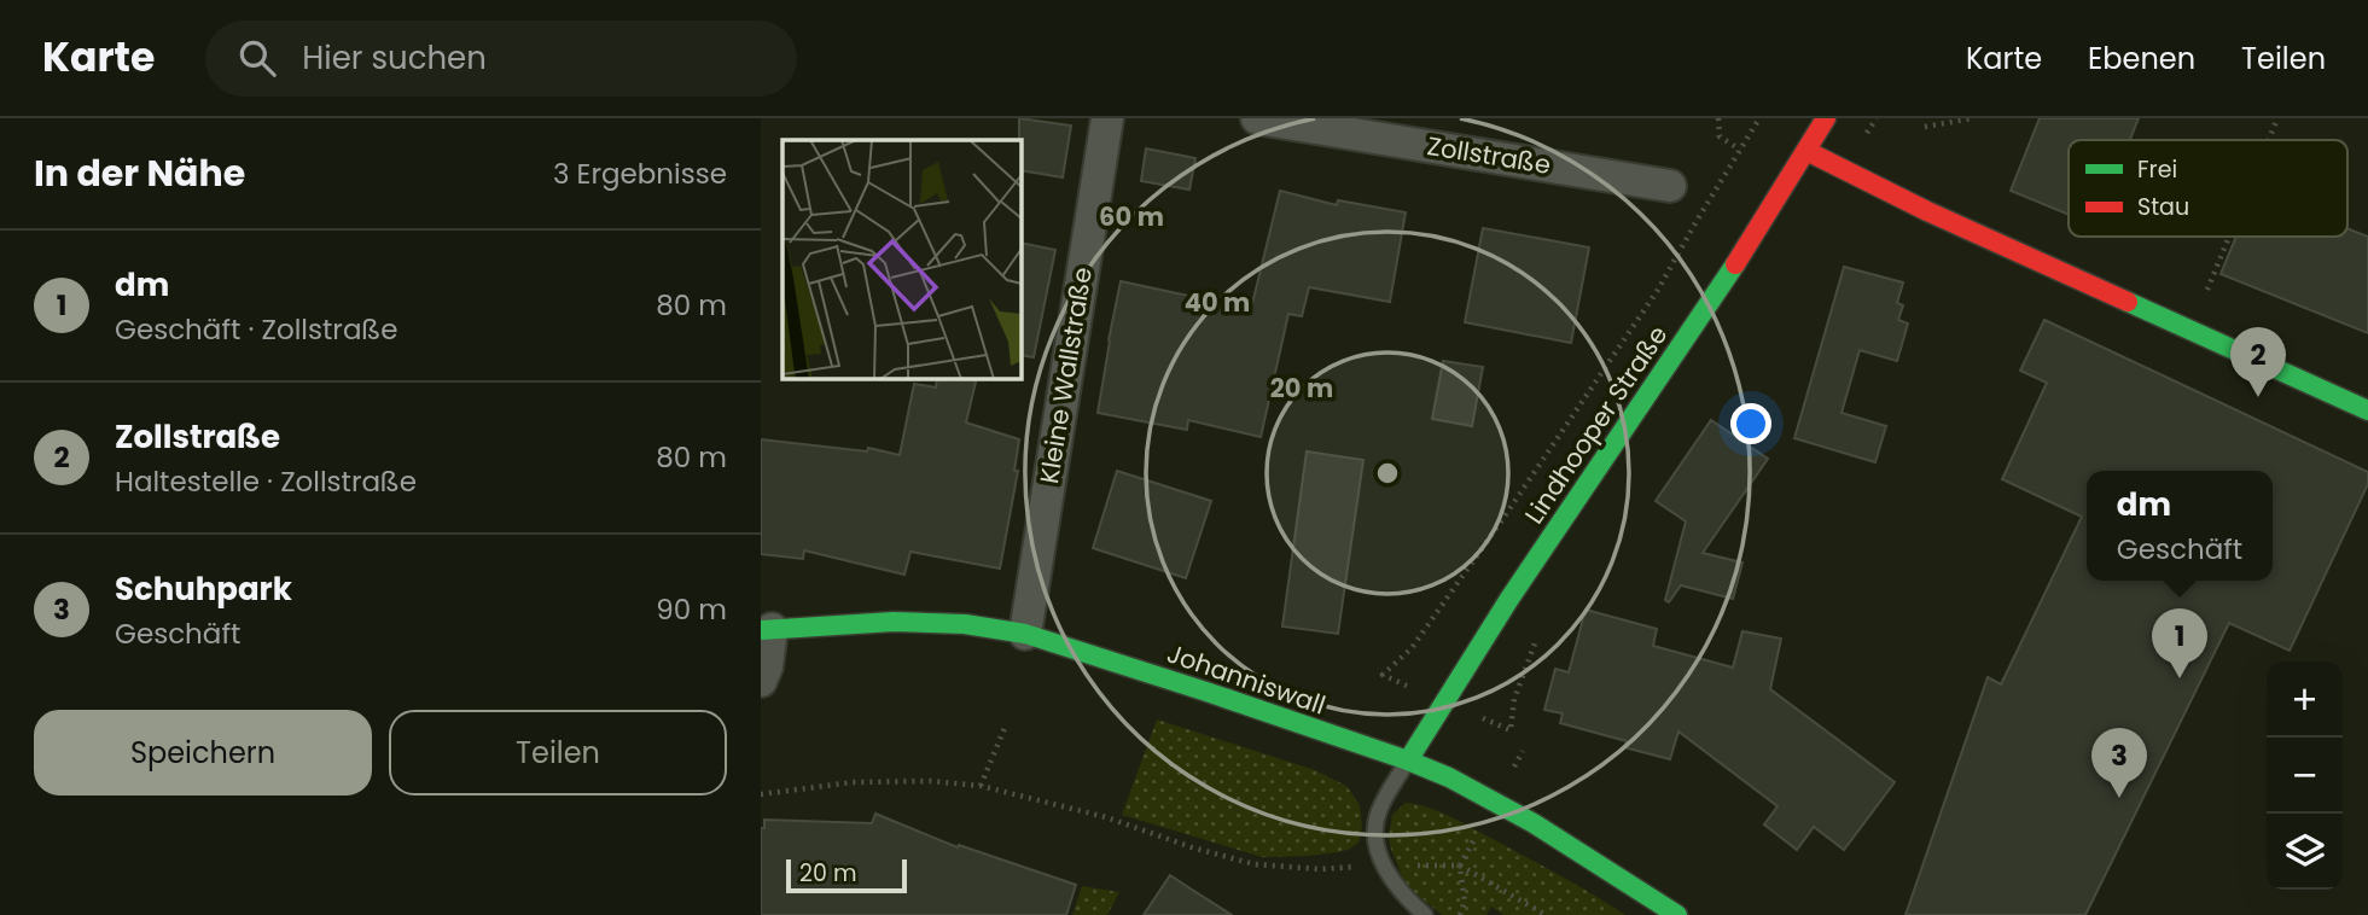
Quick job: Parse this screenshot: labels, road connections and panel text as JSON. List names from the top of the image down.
{
  "streets": {
    "main road": ["Lindhooper Straße", "Johanniswall"],
    "street": ["Zollstraße", "Kleine Wallstraße"]
  },
  "crossings": [
    ["Kleine Wallstraße", "Johanniswall"],
    ["Lindhooper Straße", "Johanniswall"]
  ],
  "legend": ["Frei", "Stau"],
  "scale_bar": "20 m",
  "page": {
    "header": "Karte",
    "search": "Hier suchen",
    "nav": ["Karte", "Ebenen", "Teilen"],
    "heading": ["In der Nähe", "3 Ergebnisse"],
    "list": [
      {
        "mark": "1",
        "name": "dm",
        "note": "Geschäft · Zollstraße",
        "value": "80 m"
      },
      {
        "mark": "2",
        "name": "Zollstraße",
        "note": "Haltestelle · Zollstraße",
        "value": "80 m"
      },
      {
        "mark": "3",
        "name": "Schuhpark",
        "note": "Geschäft",
        "value": "90 m"
      }
    ],
    "pins": ["2", "1", "3"],
    "popup": ["dm", "Geschäft"],
    "map_buttons": ["+", "−"],
    "buttons": ["Speichern", "Teilen"],
    "scale": "20 m"
  },
  "rings": ["60 m", "40 m", "20 m"]
}
